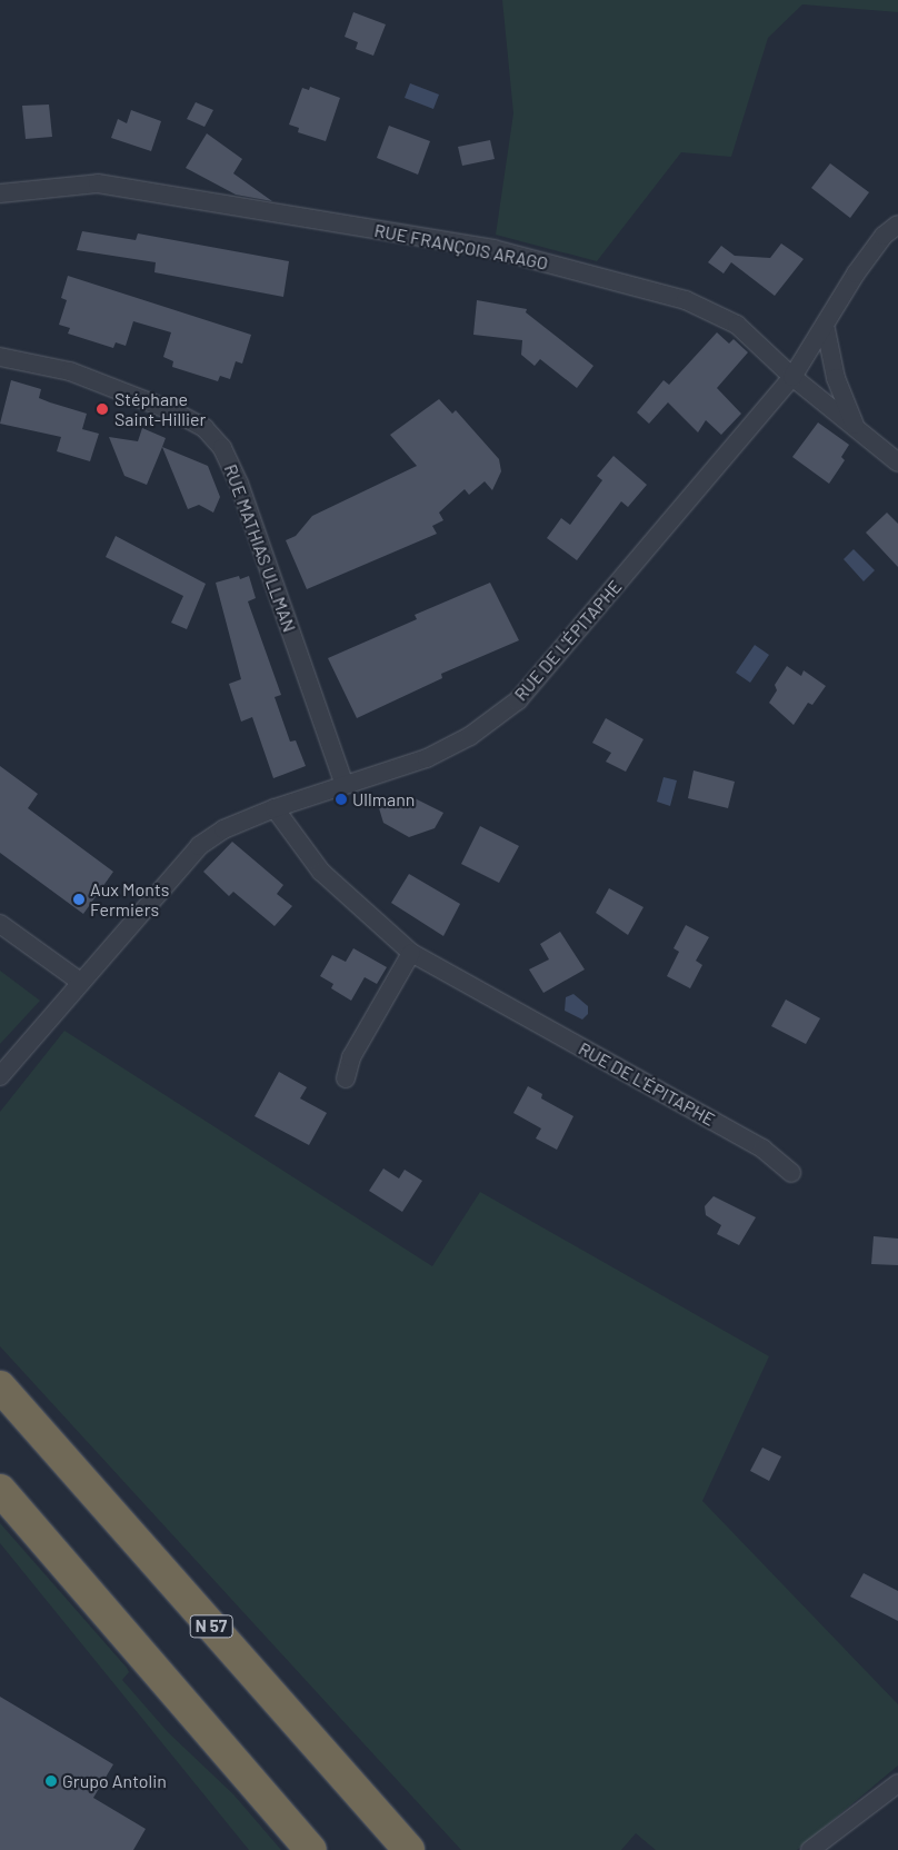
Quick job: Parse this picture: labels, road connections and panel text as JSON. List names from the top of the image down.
{
  "streets": {
    "highway": ["N 57"],
    "street": ["RUE FRANÇOIS ARAGO", "RUE MATHIAS ULLMAN", "RUE DE L'ÉPITAPHE"]
  },
  "crossings": [
    ["RUE FRANÇOIS ARAGO", "RUE DE L'ÉPITAPHE"],
    ["RUE MATHIAS ULLMAN", "RUE DE L'ÉPITAPHE"]
  ],
  "places": [
    "Stéphane Saint-Hillier",
    "Ullmann",
    "Aux Monts Fermiers",
    "Grupo Antolin"
  ]
}
